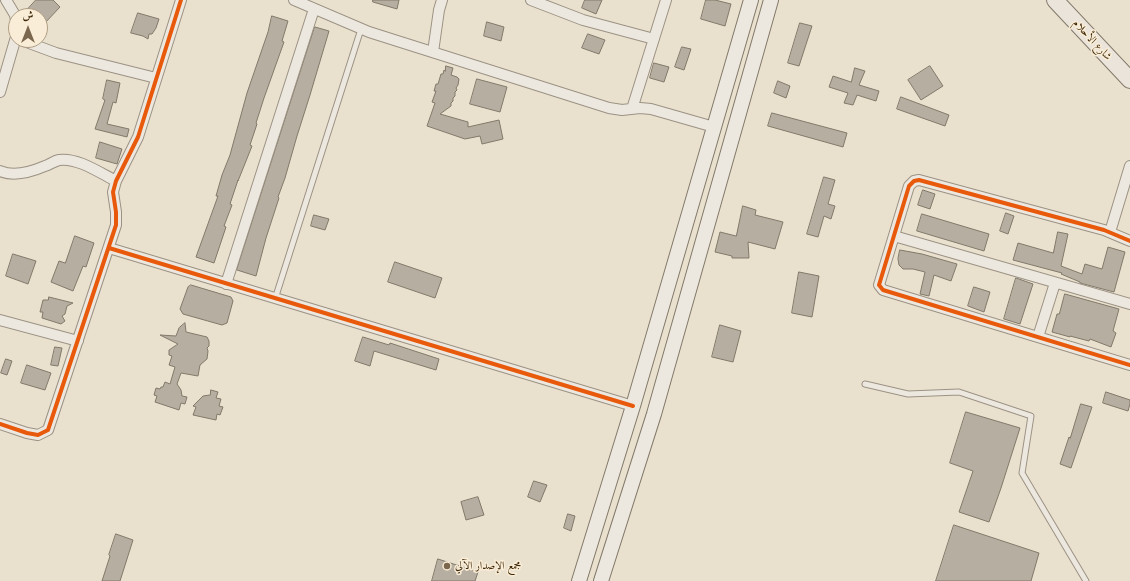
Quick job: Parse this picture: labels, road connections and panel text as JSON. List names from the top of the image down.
{
  "streets": {
    "main road": ["شارع الأحلام"]
  },
  "places": ["مجمع الإصدار الآلي"],
  "north": "top"
}
